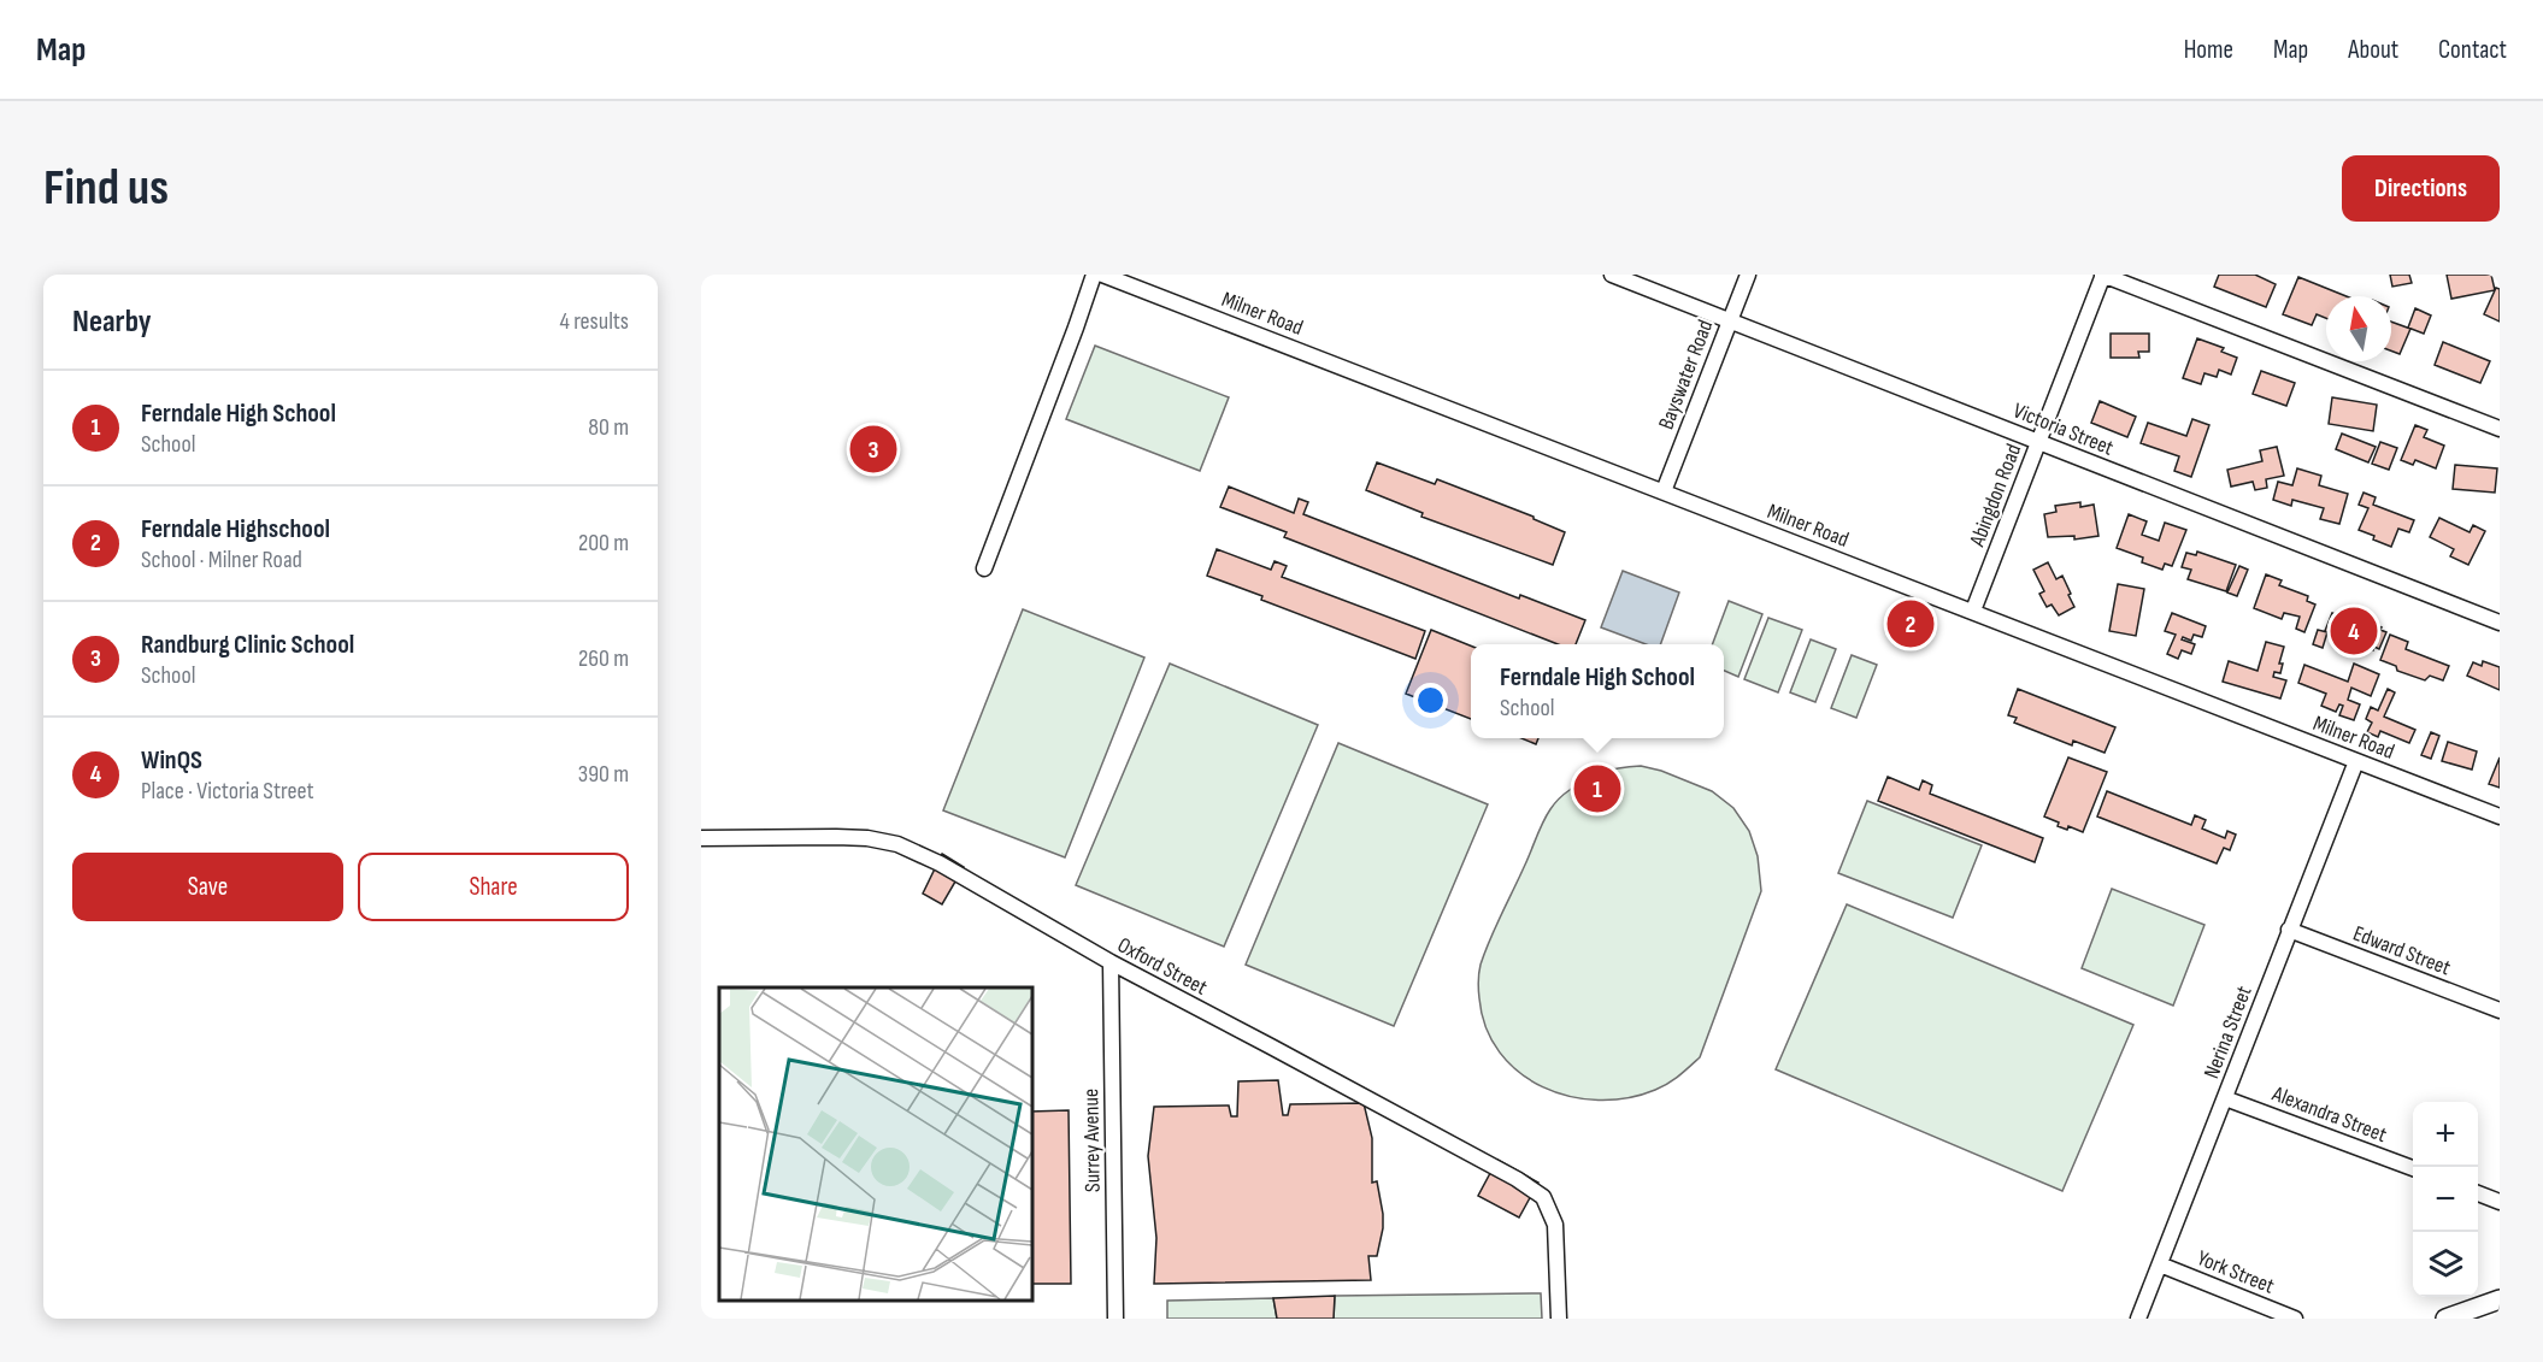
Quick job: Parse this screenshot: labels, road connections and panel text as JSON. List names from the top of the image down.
{
  "streets": {
    "street": [
      "Milner Road",
      "Bayswater Road",
      "Victoria Street",
      "Abingdon Road",
      "Edward Street",
      "Oxford Street",
      "Nerina Street",
      "Alexandra Street",
      "Surrey Avenue",
      "York Street"
    ]
  },
  "crossings": [
    ["Milner Road", "Bayswater Road"],
    ["Milner Road", "Abingdon Road"],
    ["Milner Road", "Nerina Street"],
    ["Bayswater Road", "Victoria Street"],
    ["Victoria Street", "Abingdon Road"],
    ["Edward Street", "Nerina Street"],
    ["Oxford Street", "Surrey Avenue"],
    ["Nerina Street", "Alexandra Street"],
    ["Nerina Street", "York Street"]
  ],
  "north": "top",
  "page": {
    "header": "Map",
    "nav": [
      "Home",
      "Map",
      "About",
      "Contact"
    ],
    "buttons": [
      "Directions",
      ["Save", "Share"]
    ],
    "title": "Find us",
    "heading": ["Nearby", "4 results"],
    "list": [
      {
        "mark": "1",
        "name": "Ferndale High School",
        "note": "School",
        "value": "80 m"
      },
      {
        "mark": "2",
        "name": "Ferndale Highschool",
        "note": "School · Milner Road",
        "value": "200 m"
      },
      {
        "mark": "3",
        "name": "Randburg Clinic School",
        "note": "School",
        "value": "260 m"
      },
      {
        "mark": "4",
        "name": "WinQS",
        "note": "Place · Victoria Street",
        "value": "390 m"
      }
    ],
    "pins": [
      "3",
      "2",
      "4",
      "1"
    ],
    "popup": ["Ferndale High School", "School"],
    "map_buttons": ["+", "−"]
  }
}
